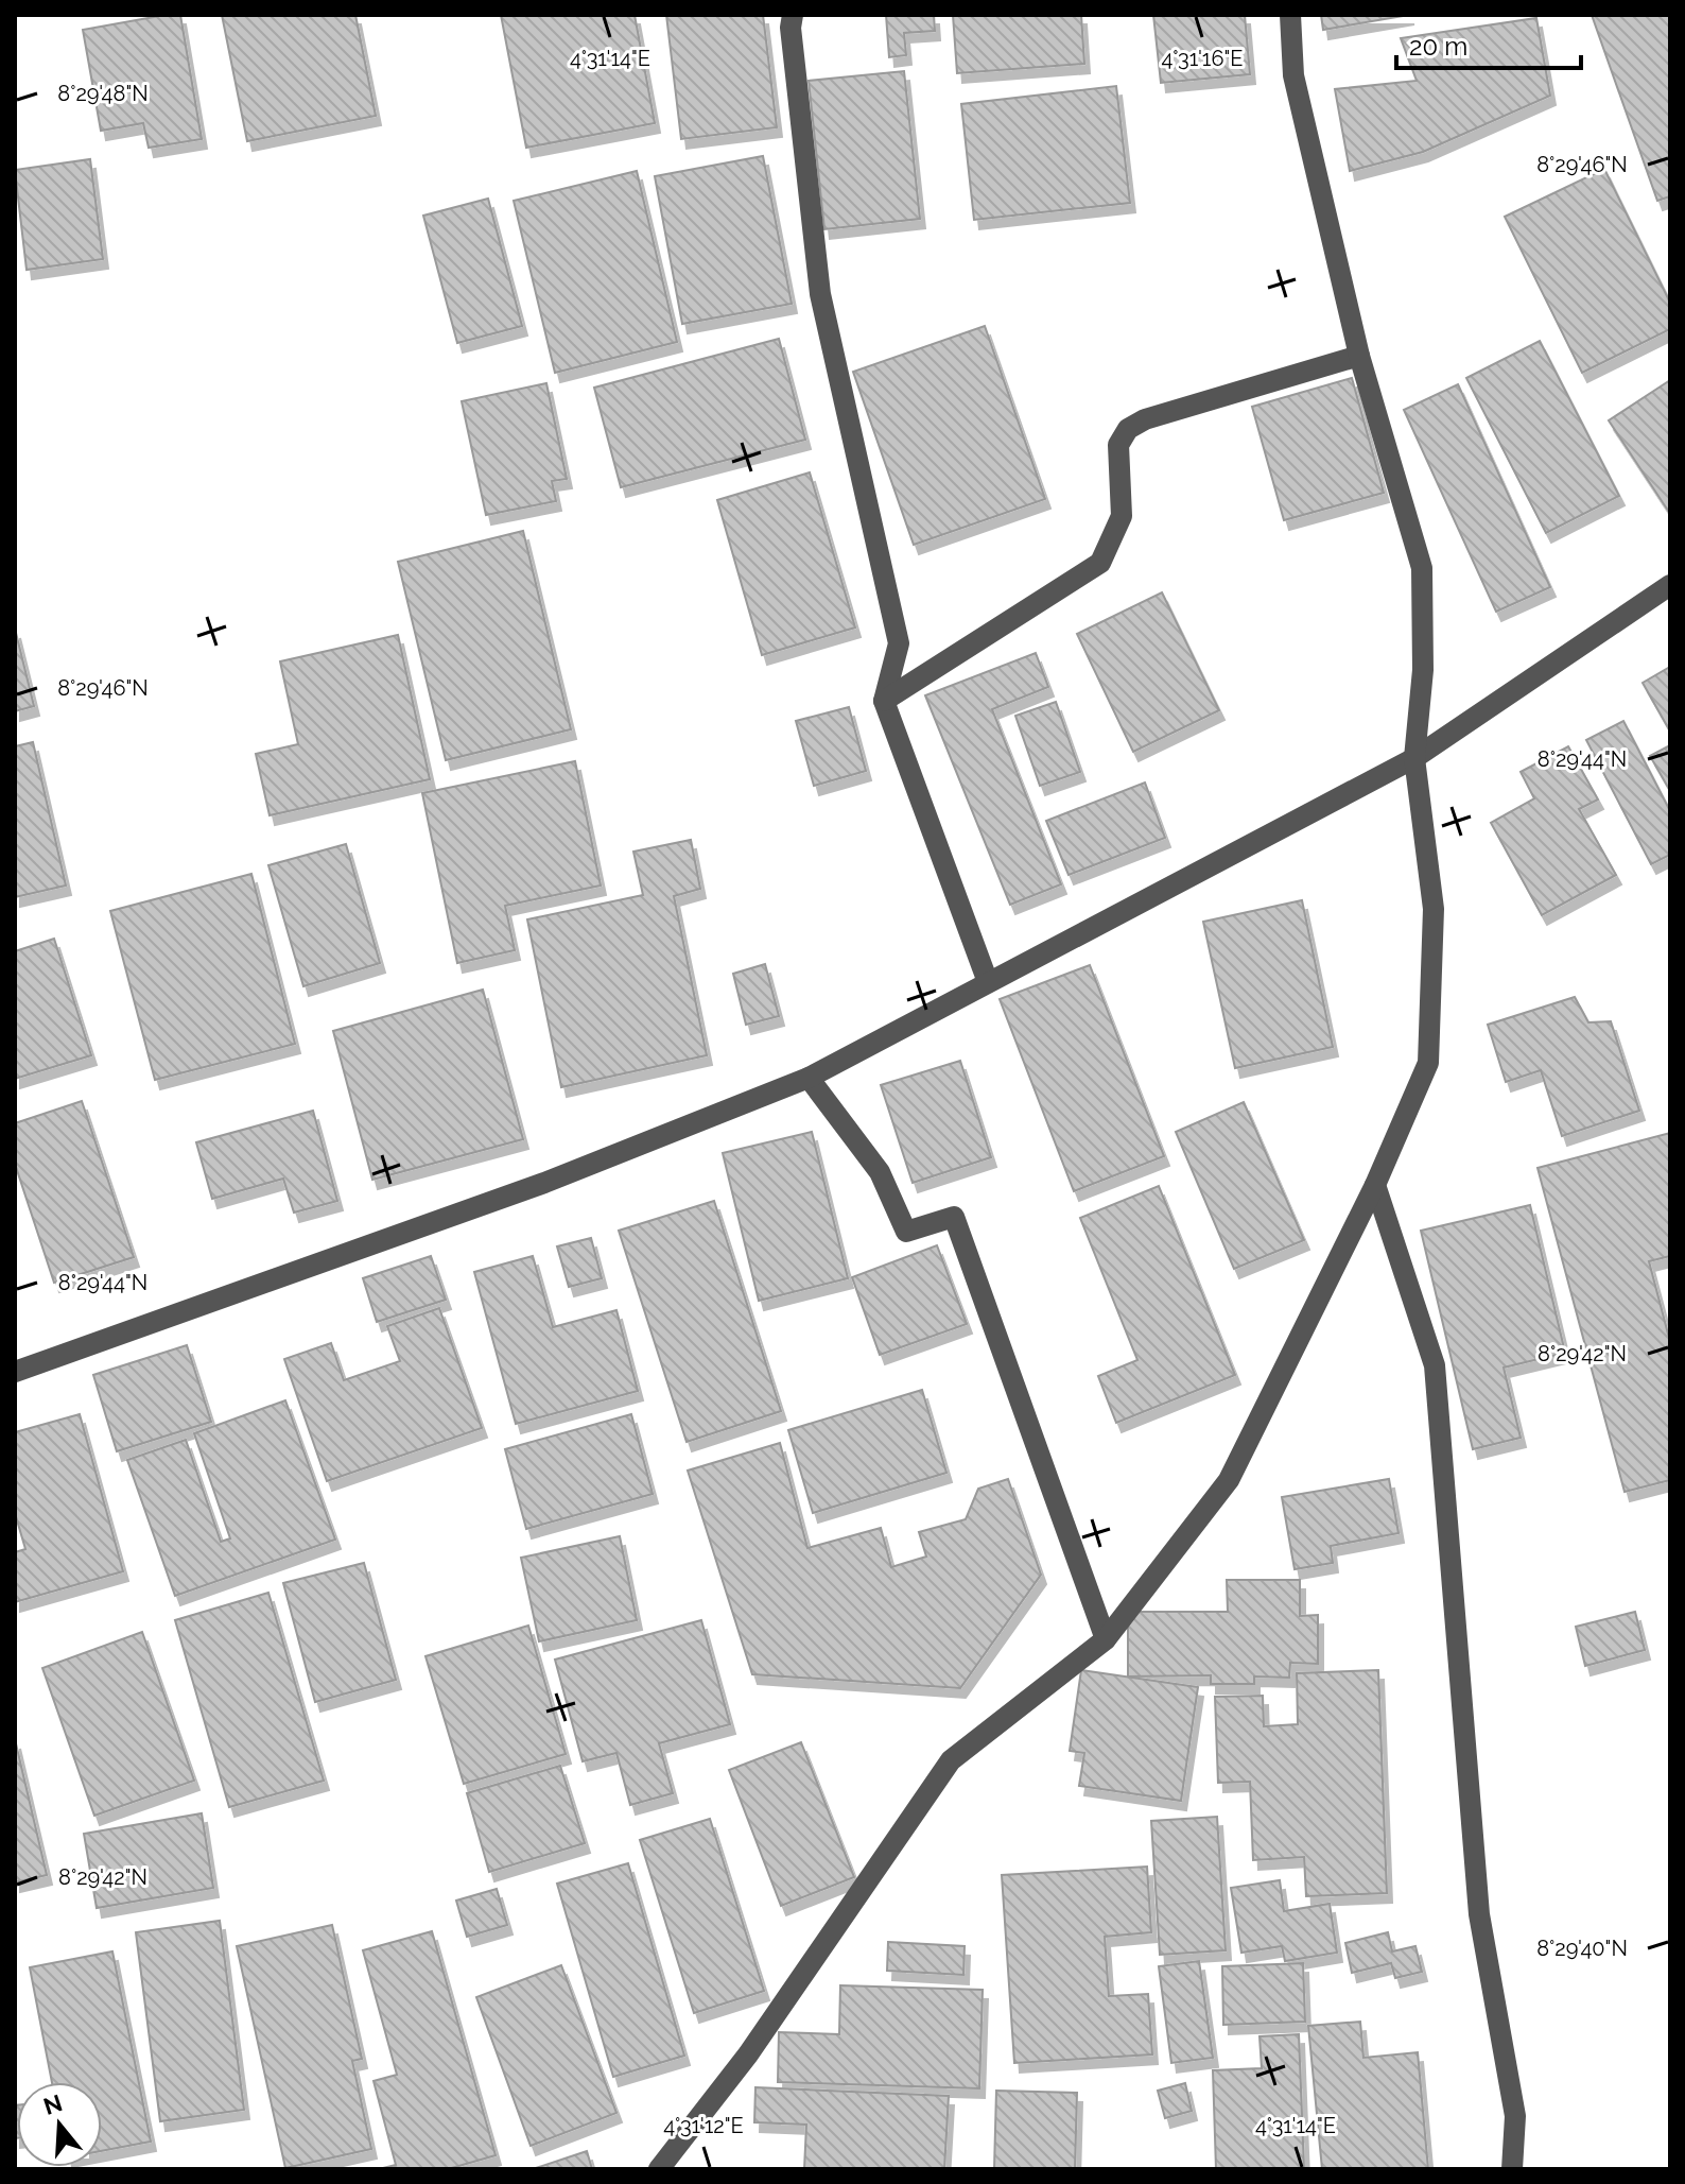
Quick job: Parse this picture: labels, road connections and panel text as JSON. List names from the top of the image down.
{
  "scale_bar": "20 m",
  "north": "top",
  "coordinates": [
    "4°31'14\"E",
    "4°31'16\"E",
    "8°29'48\"N",
    "8°29'46\"N",
    "8°29'44\"N",
    "8°29'42\"N",
    "8°29'40\"N",
    "4°31'12\"E"
  ]
}
